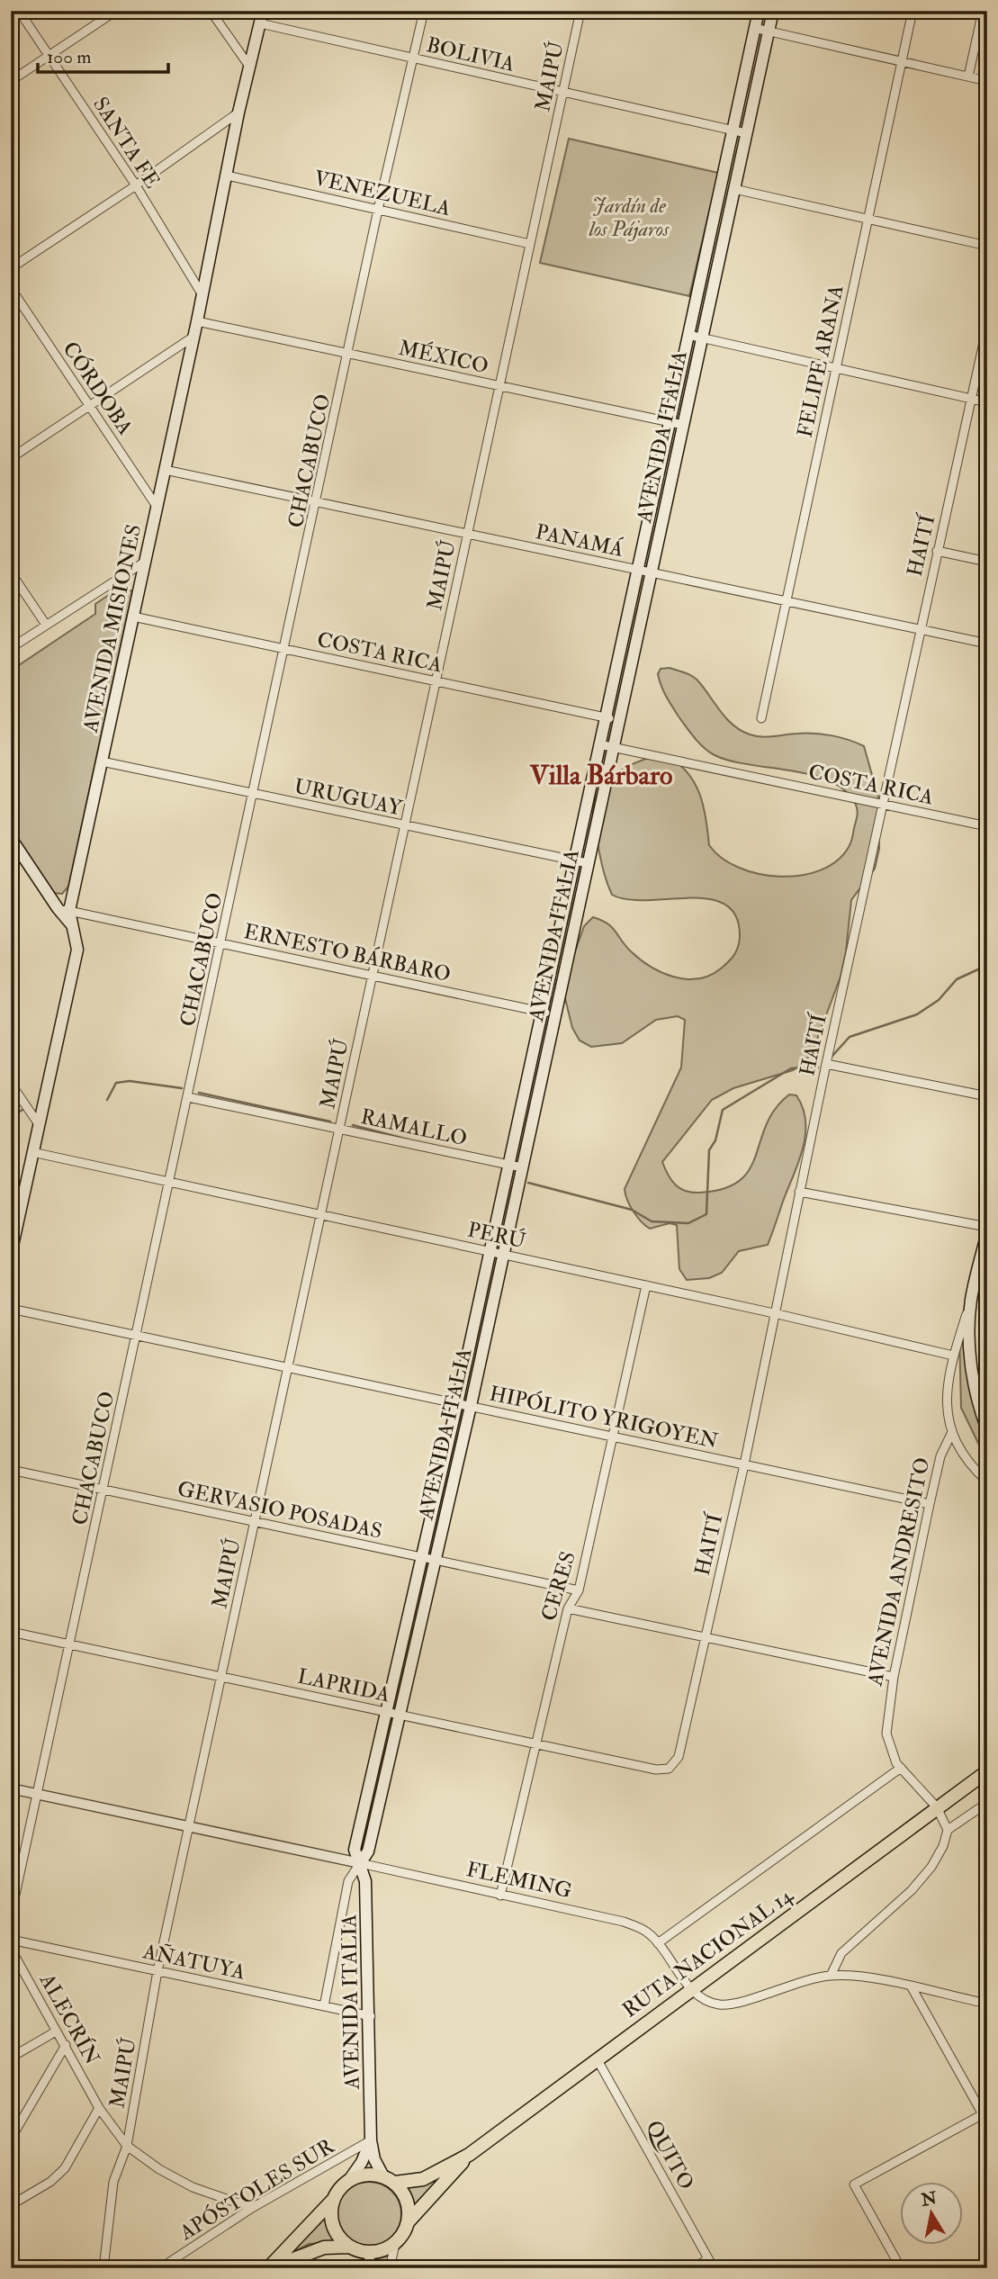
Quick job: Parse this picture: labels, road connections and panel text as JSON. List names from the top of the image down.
{
  "streets": {
    "highway": ["RUTA NACIONAL 14"],
    "main road": ["AVENIDA ITALIA", "AVENIDA MISIONES", "AVENIDA ANDRESITO"],
    "street": [
      "BOLIVIA",
      "MAIPÚ",
      "SANTA FE",
      "VENEZUELA",
      "MÉXICO",
      "FELIPE ARANA",
      "CÓRDOBA",
      "CHACABUCO",
      "PANAMÁ",
      "HAITÍ",
      "COSTA RICA",
      "URUGUAY",
      "ERNESTO BÁRBARO",
      "RAMALLO",
      "PERÚ",
      "HIPÓLITO YRIGOYEN",
      "GERVASIO POSADAS",
      "CERES",
      "LAPRIDA",
      "FLEMING",
      "AÑATUYA",
      "ALECRÍN",
      "QUITO",
      "APÓSTOLES SUR"
    ]
  },
  "crossings": [
    ["BOLIVIA", "MAIPÚ"],
    ["BOLIVIA", "AVENIDA ITALIA"],
    ["BOLIVIA", "CHACABUCO"],
    ["BOLIVIA", "AVENIDA MISIONES"],
    ["MAIPÚ", "VENEZUELA"],
    ["MAIPÚ", "MÉXICO"],
    ["MAIPÚ", "PANAMÁ"],
    ["MAIPÚ", "COSTA RICA"],
    ["MAIPÚ", "URUGUAY"],
    ["MAIPÚ", "ERNESTO BÁRBARO"],
    ["MAIPÚ", "RAMALLO"],
    ["MAIPÚ", "PERÚ"],
    ["MAIPÚ", "HIPÓLITO YRIGOYEN"],
    ["MAIPÚ", "GERVASIO POSADAS"],
    ["MAIPÚ", "LAPRIDA"],
    ["MAIPÚ", "FLEMING"],
    ["MAIPÚ", "AÑATUYA"],
    ["MAIPÚ", "ALECRÍN"],
    ["SANTA FE", "AVENIDA MISIONES"],
    ["VENEZUELA", "CHACABUCO"],
    ["VENEZUELA", "AVENIDA MISIONES"],
    ["MÉXICO", "AVENIDA ITALIA"],
    ["MÉXICO", "CHACABUCO"],
    ["MÉXICO", "AVENIDA MISIONES"],
    ["FELIPE ARANA", "PANAMÁ"],
    ["CÓRDOBA", "AVENIDA MISIONES"],
    ["AVENIDA ITALIA", "PANAMÁ"],
    ["AVENIDA ITALIA", "COSTA RICA"],
    ["AVENIDA ITALIA", "URUGUAY"],
    ["AVENIDA ITALIA", "ERNESTO BÁRBARO"],
    ["AVENIDA ITALIA", "RAMALLO"],
    ["AVENIDA ITALIA", "PERÚ"],
    ["AVENIDA ITALIA", "HIPÓLITO YRIGOYEN"],
    ["AVENIDA ITALIA", "GERVASIO POSADAS"],
    ["AVENIDA ITALIA", "LAPRIDA"],
    ["AVENIDA ITALIA", "FLEMING"],
    ["AVENIDA ITALIA", "RUTA NACIONAL 14"],
    ["AVENIDA ITALIA", "AÑATUYA"],
    ["AVENIDA ITALIA", "APÓSTOLES SUR"],
    ["CHACABUCO", "PANAMÁ"],
    ["CHACABUCO", "COSTA RICA"],
    ["CHACABUCO", "URUGUAY"],
    ["CHACABUCO", "ERNESTO BÁRBARO"],
    ["CHACABUCO", "RAMALLO"],
    ["CHACABUCO", "PERÚ"],
    ["CHACABUCO", "HIPÓLITO YRIGOYEN"],
    ["CHACABUCO", "GERVASIO POSADAS"],
    ["CHACABUCO", "LAPRIDA"],
    ["CHACABUCO", "FLEMING"],
    ["PANAMÁ", "HAITÍ"],
    ["PANAMÁ", "AVENIDA MISIONES"],
    ["HAITÍ", "COSTA RICA"],
    ["HAITÍ", "PERÚ"],
    ["HAITÍ", "HIPÓLITO YRIGOYEN"],
    ["HAITÍ", "LAPRIDA"],
    ["AVENIDA MISIONES", "COSTA RICA"],
    ["AVENIDA MISIONES", "URUGUAY"],
    ["AVENIDA MISIONES", "ERNESTO BÁRBARO"],
    ["AVENIDA MISIONES", "PERÚ"],
    ["PERÚ", "AVENIDA ANDRESITO"],
    ["PERÚ", "CERES"],
    ["HIPÓLITO YRIGOYEN", "AVENIDA ANDRESITO"],
    ["HIPÓLITO YRIGOYEN", "CERES"],
    ["GERVASIO POSADAS", "CERES"],
    ["AVENIDA ANDRESITO", "RUTA NACIONAL 14"],
    ["CERES", "LAPRIDA"],
    ["CERES", "FLEMING"],
    ["FLEMING", "RUTA NACIONAL 14"],
    ["RUTA NACIONAL 14", "QUITO"],
    ["ALECRÍN", "APÓSTOLES SUR"]
  ],
  "districts": ["Villa Bárbaro"],
  "parks": ["Jardín de los Pájaros"],
  "scale_bar": "100 m",
  "north": "top"
}
